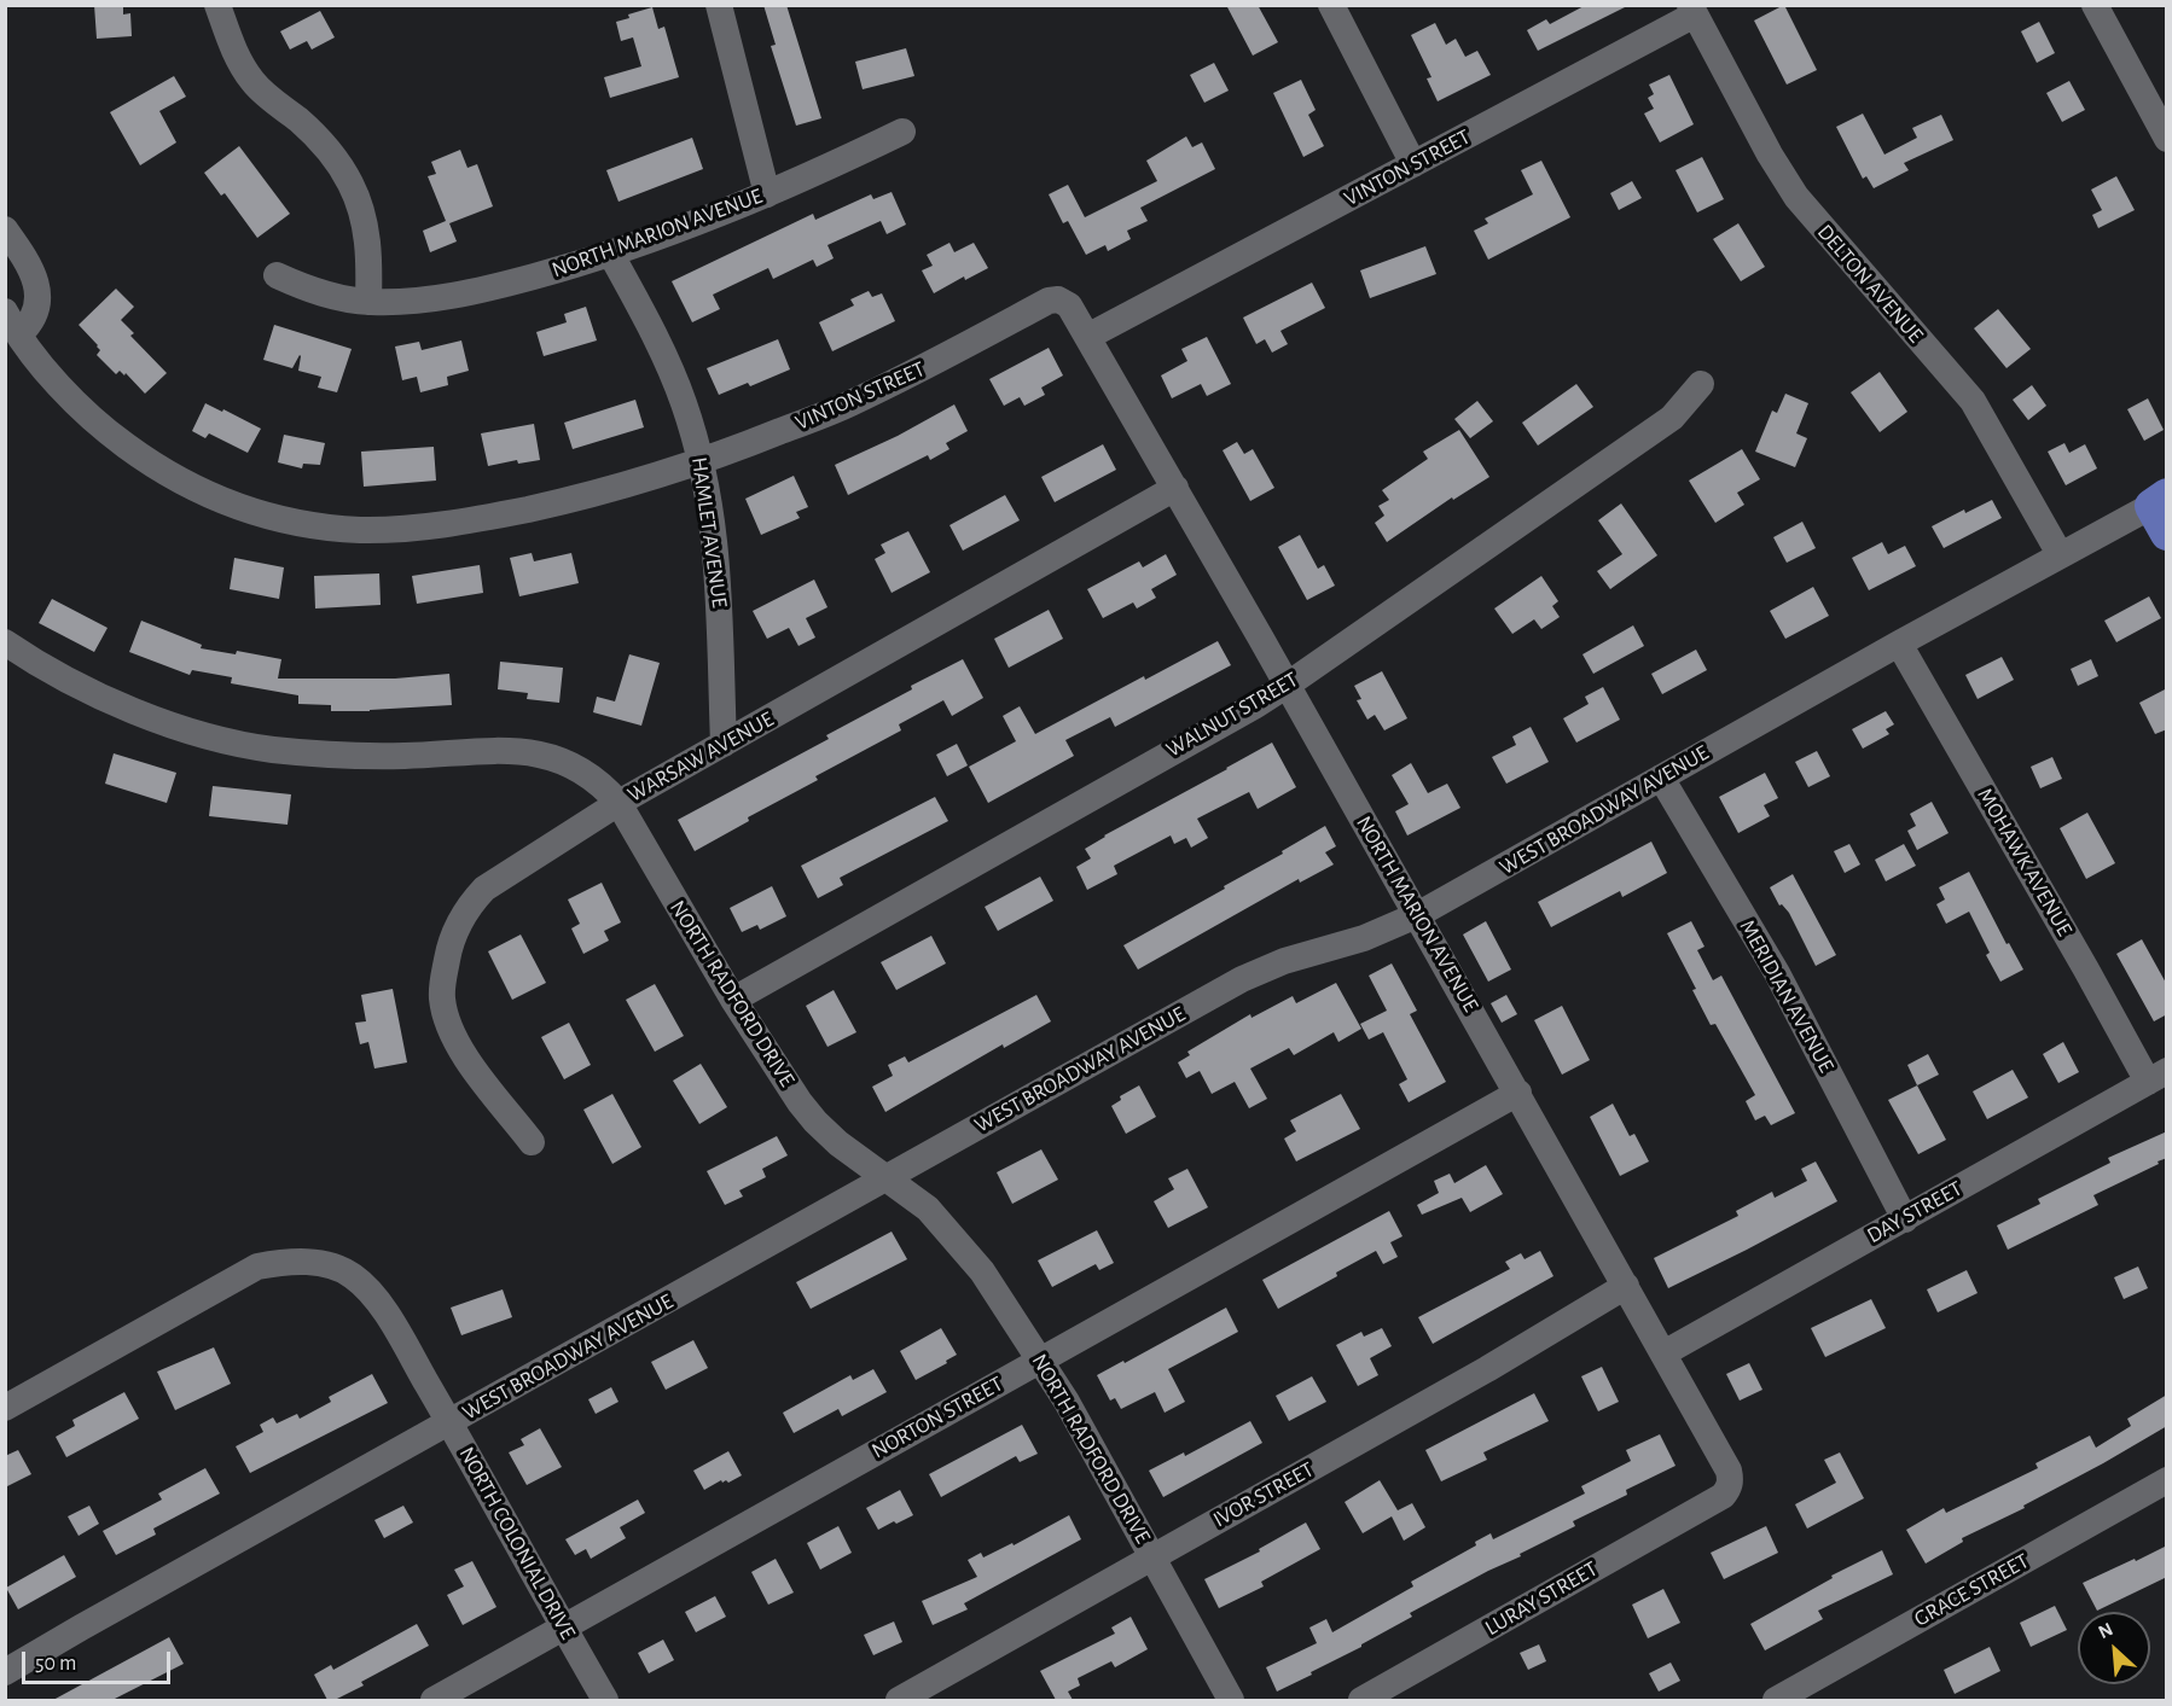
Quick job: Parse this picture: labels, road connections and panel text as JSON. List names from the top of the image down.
{
  "streets": {
    "street": [
      "VINTON STREET",
      "NORTH MARION AVENUE",
      "DELTON AVENUE",
      "HAMLET AVENUE",
      "WALNUT STREET",
      "WARSAW AVENUE",
      "WEST BROADWAY AVENUE",
      "MOHAWK AVENUE",
      "NORTH RADFORD DRIVE",
      "MERIDIAN AVENUE",
      "DAY STREET",
      "NORTON STREET",
      "IVOR STREET",
      "NORTH COLONIAL DRIVE",
      "GRACE STREET",
      "LURAY STREET"
    ]
  },
  "crossings": [
    ["VINTON STREET", "NORTH MARION AVENUE"],
    ["VINTON STREET", "DELTON AVENUE"],
    ["VINTON STREET", "HAMLET AVENUE"],
    ["NORTH MARION AVENUE", "HAMLET AVENUE"],
    ["NORTH MARION AVENUE", "WALNUT STREET"],
    ["NORTH MARION AVENUE", "WARSAW AVENUE"],
    ["NORTH MARION AVENUE", "WEST BROADWAY AVENUE"],
    ["NORTH MARION AVENUE", "DAY STREET"],
    ["NORTH MARION AVENUE", "NORTON STREET"],
    ["NORTH MARION AVENUE", "IVOR STREET"],
    ["NORTH MARION AVENUE", "LURAY STREET"],
    ["DELTON AVENUE", "WEST BROADWAY AVENUE"],
    ["HAMLET AVENUE", "WARSAW AVENUE"],
    ["WALNUT STREET", "NORTH RADFORD DRIVE"],
    ["WARSAW AVENUE", "NORTH RADFORD DRIVE"],
    ["WEST BROADWAY AVENUE", "MOHAWK AVENUE"],
    ["WEST BROADWAY AVENUE", "NORTH RADFORD DRIVE"],
    ["WEST BROADWAY AVENUE", "MERIDIAN AVENUE"],
    ["WEST BROADWAY AVENUE", "NORTH COLONIAL DRIVE"],
    ["MOHAWK AVENUE", "DAY STREET"],
    ["NORTH RADFORD DRIVE", "NORTON STREET"],
    ["NORTH RADFORD DRIVE", "IVOR STREET"],
    ["MERIDIAN AVENUE", "DAY STREET"],
    ["NORTON STREET", "NORTH COLONIAL DRIVE"]
  ],
  "scale_bar": "50 m",
  "north": "top left"
}
